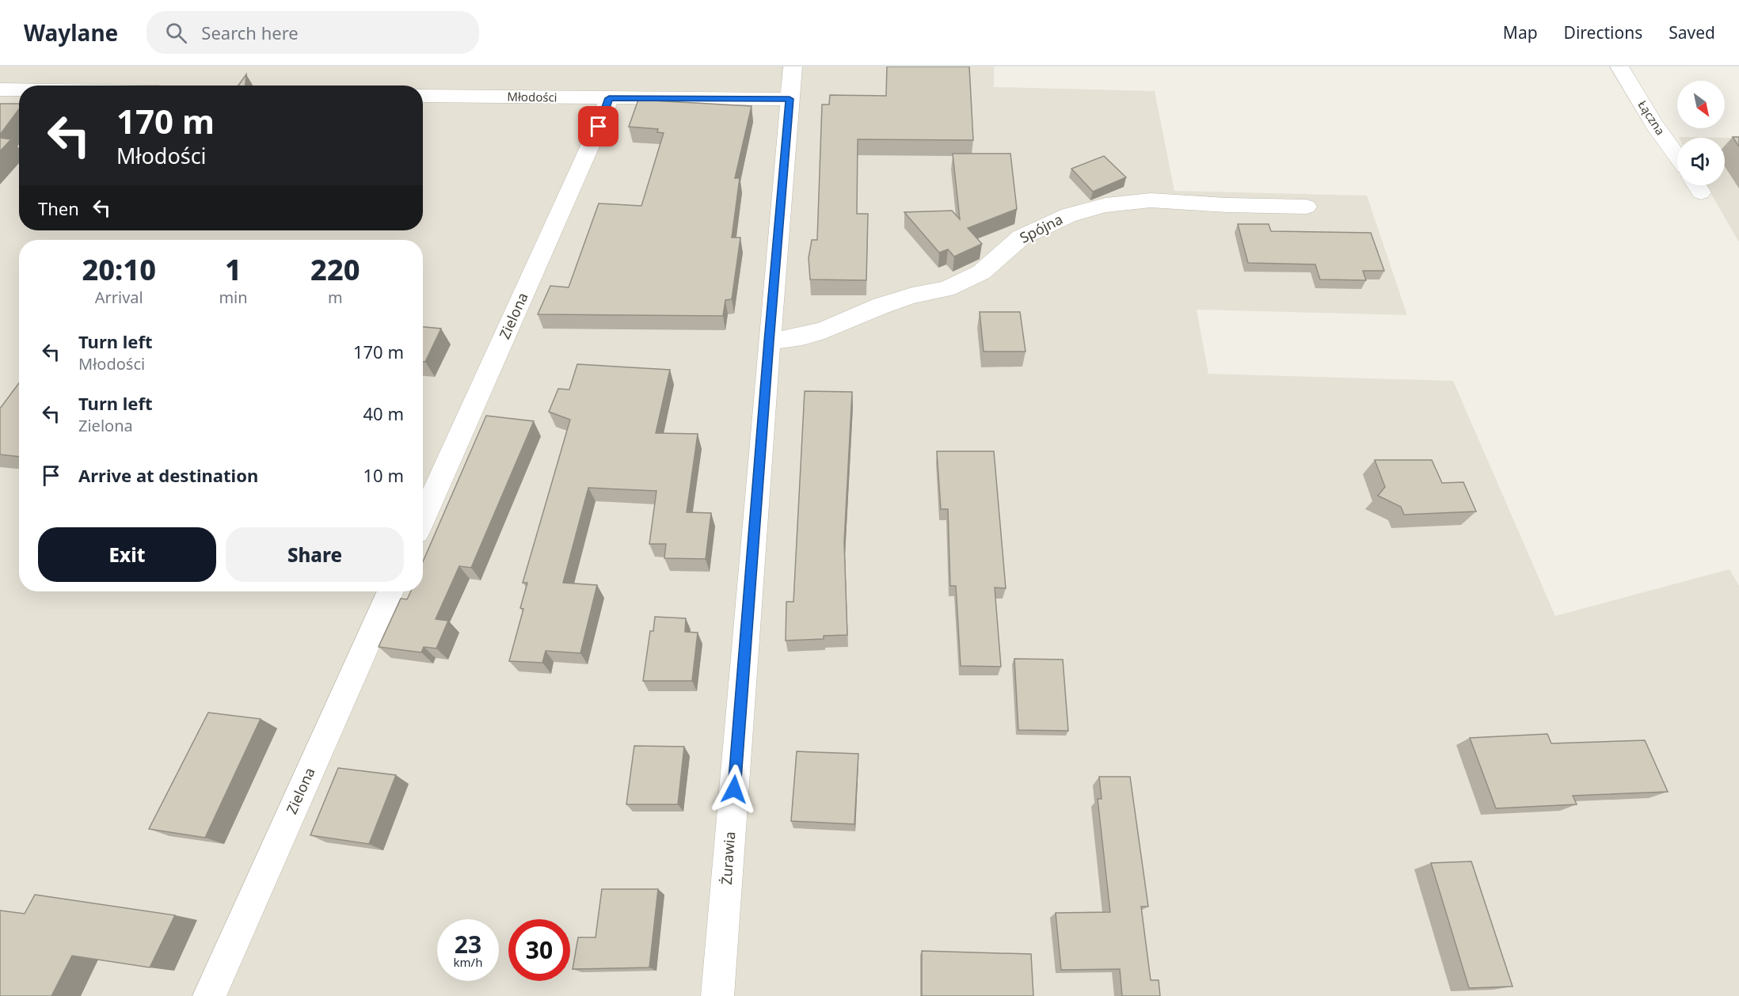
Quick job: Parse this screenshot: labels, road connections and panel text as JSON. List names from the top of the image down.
{
  "streets": {
    "street": [
      "Młodości",
      "Łączna",
      "Spójna",
      "Zielona",
      "Żurawia"
    ]
  },
  "crossings": [
    ["Młodości", "Zielona"],
    ["Młodości", "Żurawia"],
    ["Spójna", "Żurawia"]
  ],
  "north": "bottom right",
  "page": {
    "header": "Waylane",
    "search": "Search here",
    "nav": ["Map", "Directions", "Saved"],
    "turn": ["170 m", "Młodości"],
    "then": "Then",
    "eta": [
      "20:10",
      "Arrival",
      "1",
      "min",
      "220",
      "m"
    ],
    "list": [
      {
        "name": "Turn left",
        "note": "Młodości",
        "value": "170 m"
      },
      {
        "name": "Turn left",
        "note": "Zielona",
        "value": "40 m"
      },
      {
        "name": "Arrive at destination",
        "value": "10 m"
      }
    ],
    "buttons": ["Exit", "Share"],
    "speed": "23 km/h",
    "limit": "30"
  }
}
